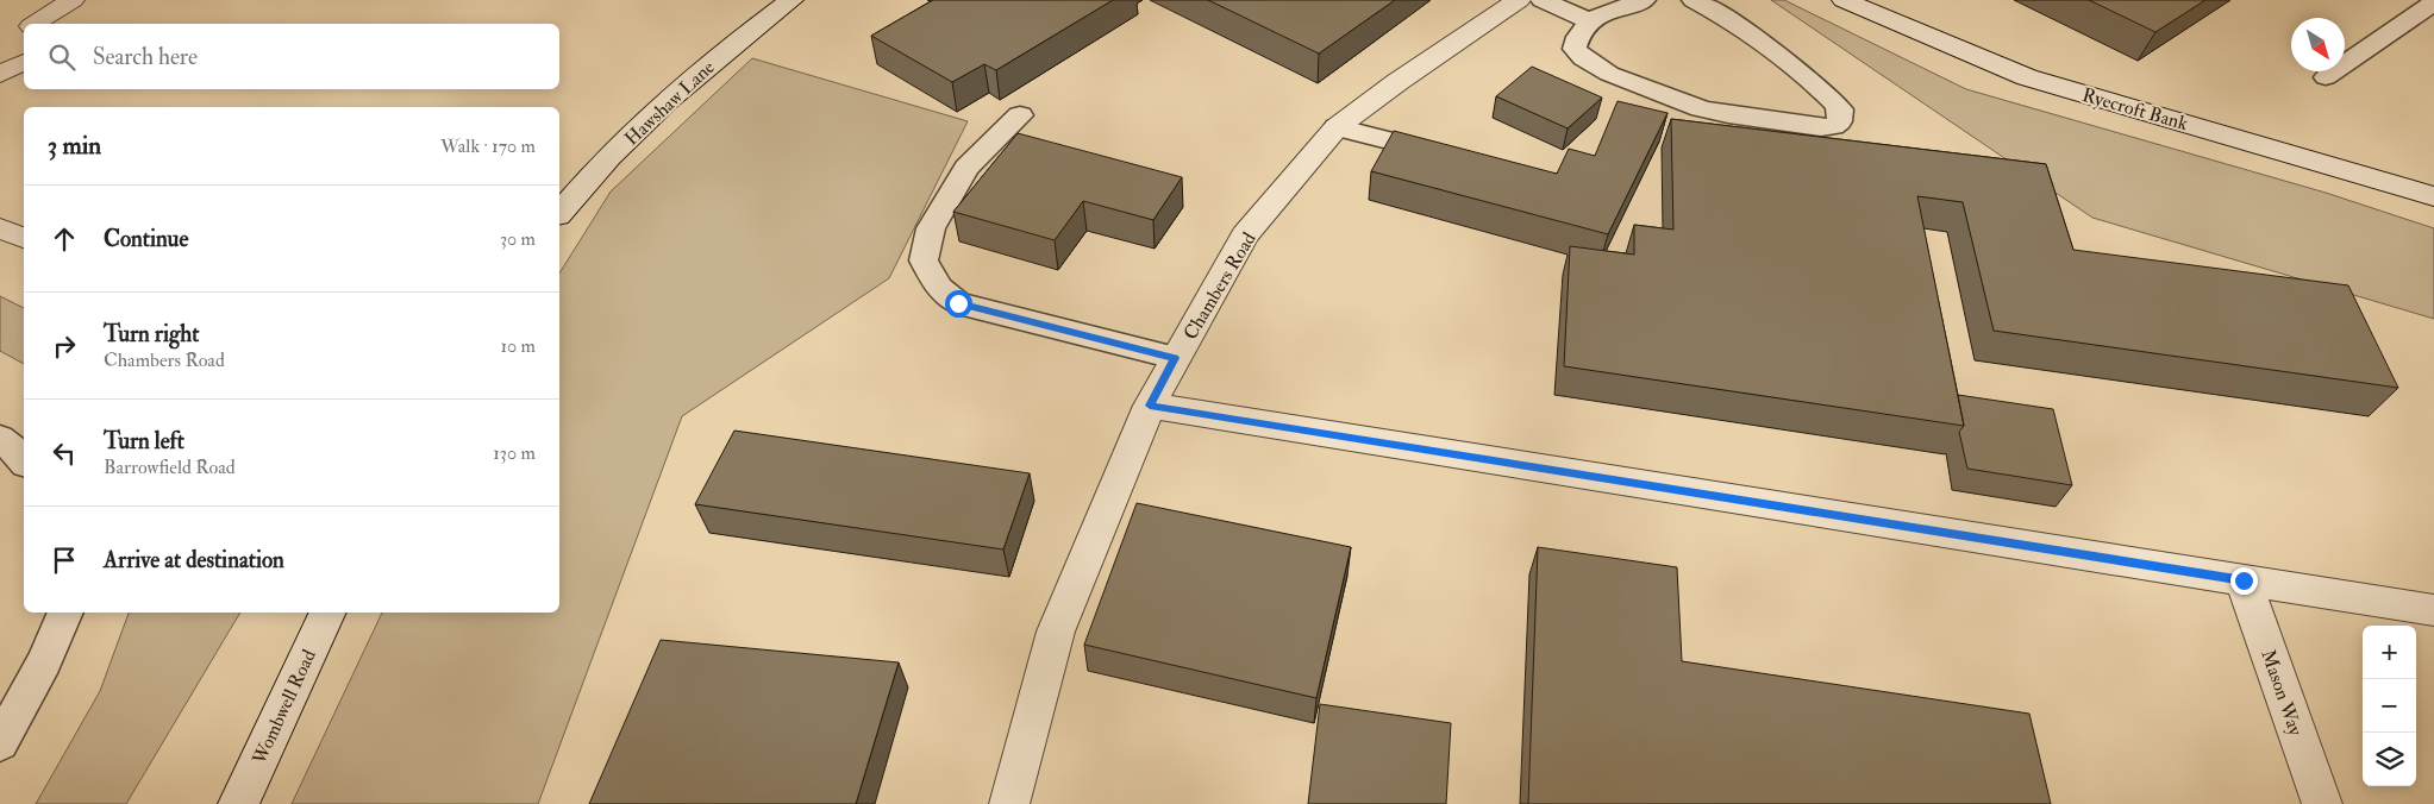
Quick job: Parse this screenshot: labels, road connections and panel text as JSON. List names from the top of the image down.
{
  "streets": {
    "street": [
      "Hawshaw Lane",
      "Ryecroft Bank",
      "Chambers Road",
      "Mason Way",
      "Wombwell Road"
    ]
  },
  "north": "bottom right",
  "page": {
    "search": "Search here",
    "heading": ["3 min", "Walk · 170 m"],
    "list": [
      ["Continue", "30 m"],
      ["Turn right", "Chambers Road", "10 m"],
      ["Turn left", "Barrowfield Road", "130 m"],
      "Arrive at destination"
    ],
    "map_buttons": ["+", "−"]
  }
}
